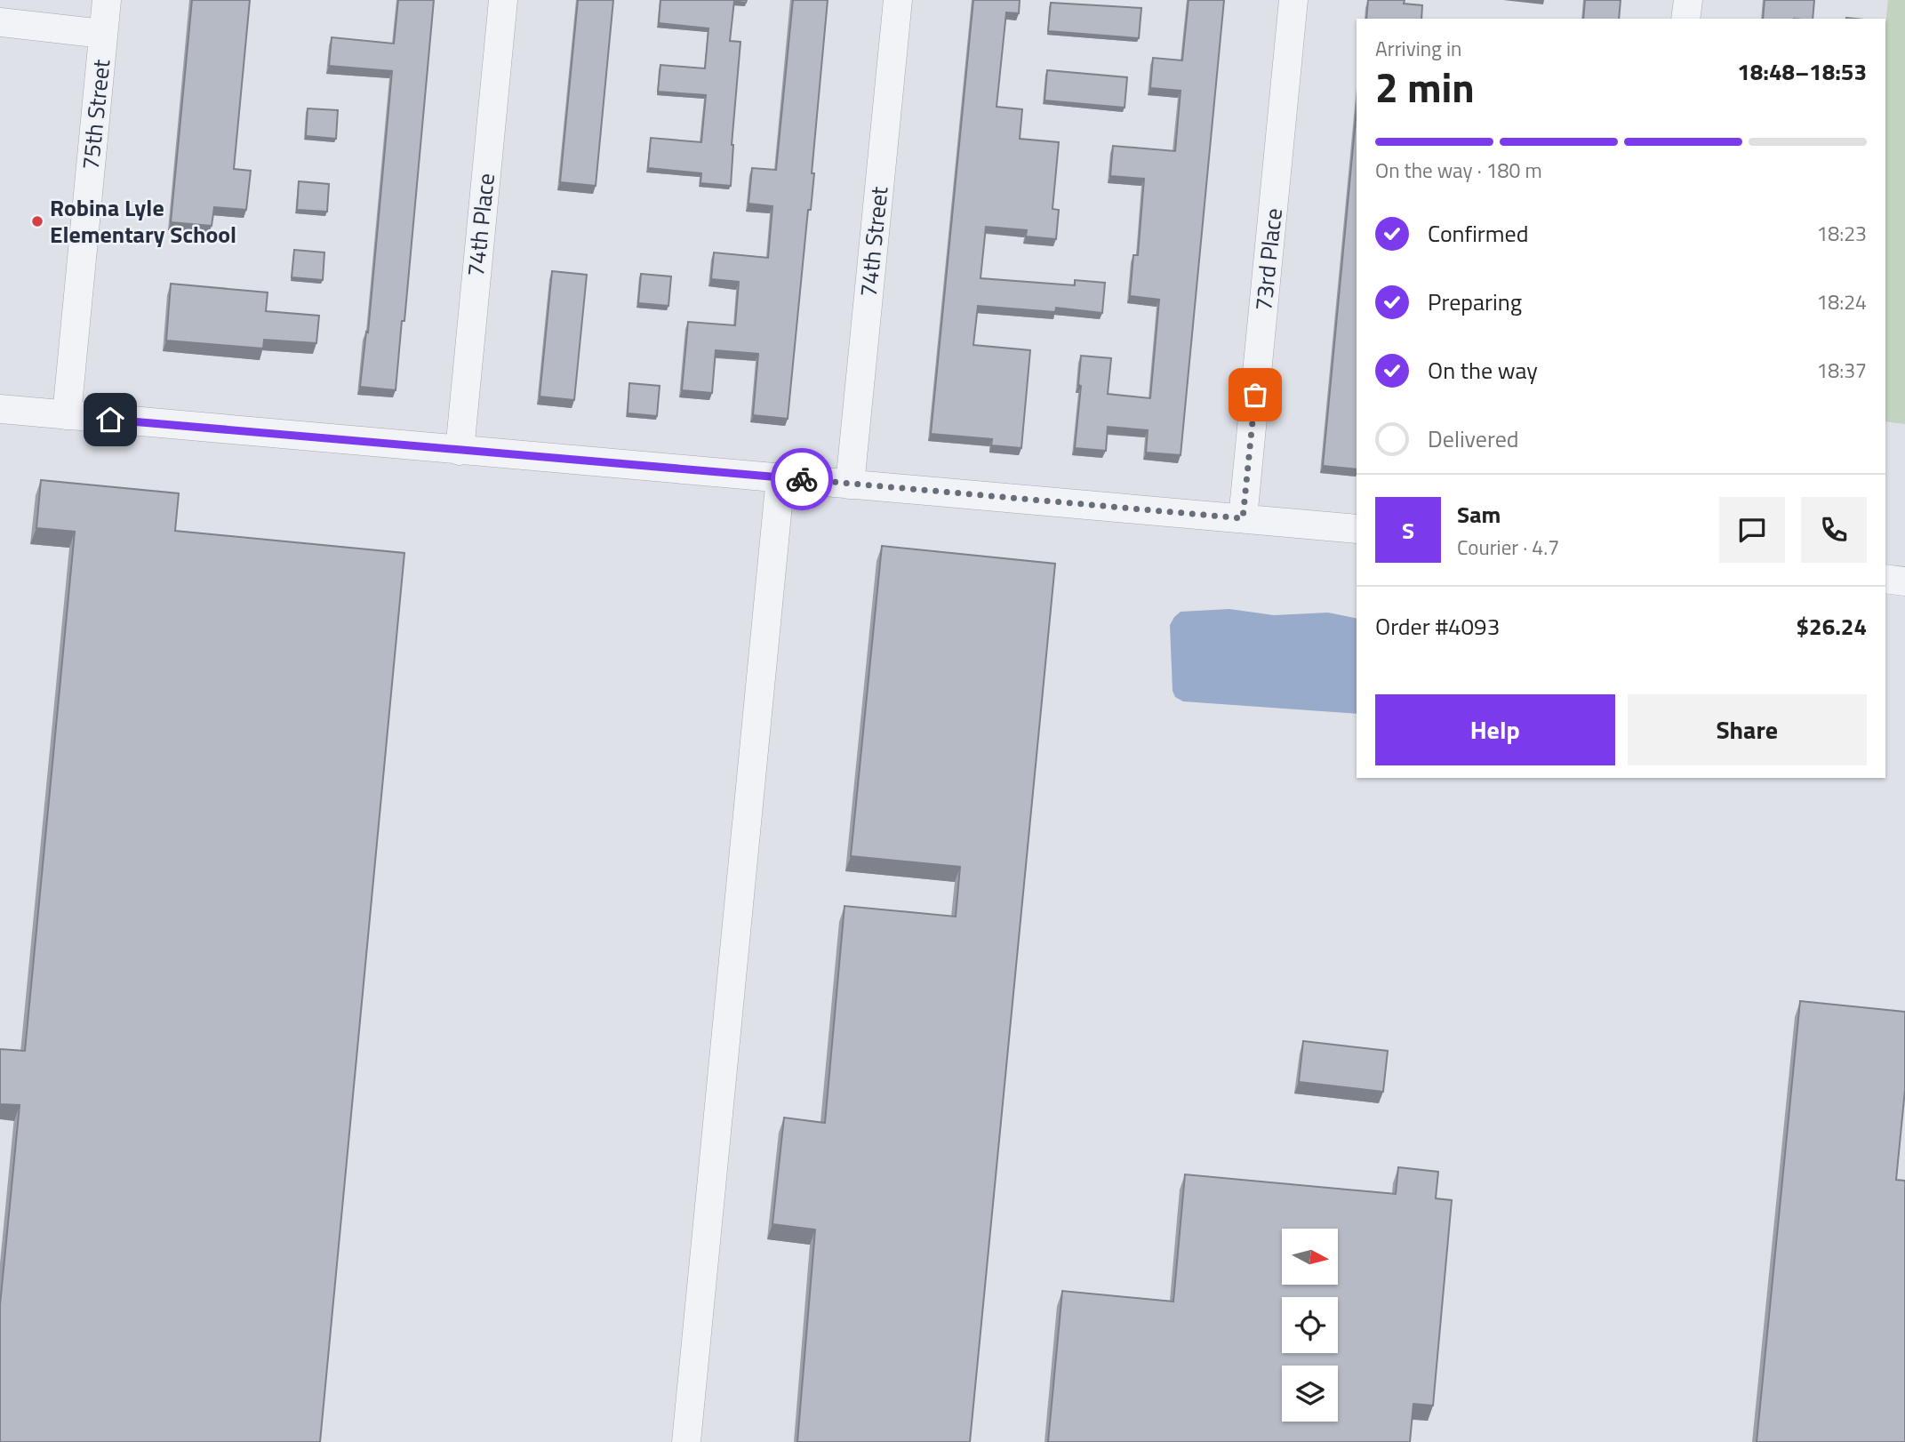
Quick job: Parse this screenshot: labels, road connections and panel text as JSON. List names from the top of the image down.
{
  "streets": {
    "street": [
      "75th Street",
      "74th Place",
      "74th Street",
      "73rd Place"
    ]
  },
  "places": ["Robina Lyle Elementary School"],
  "north": "right",
  "page": {
    "heading": ["2 min", "Arriving in", "18:48–18:53"],
    "panel": [
      "Sam",
      "Courier · 4.7",
      "Order #4093",
      "$26.24"
    ],
    "bar": "On the way · 180 m",
    "list": [
      ["Confirmed", "18:23"],
      ["Preparing", "18:24"],
      ["On the way", "18:37"],
      "Delivered"
    ],
    "round": "S",
    "buttons": ["Help", "Share"]
  }
}
